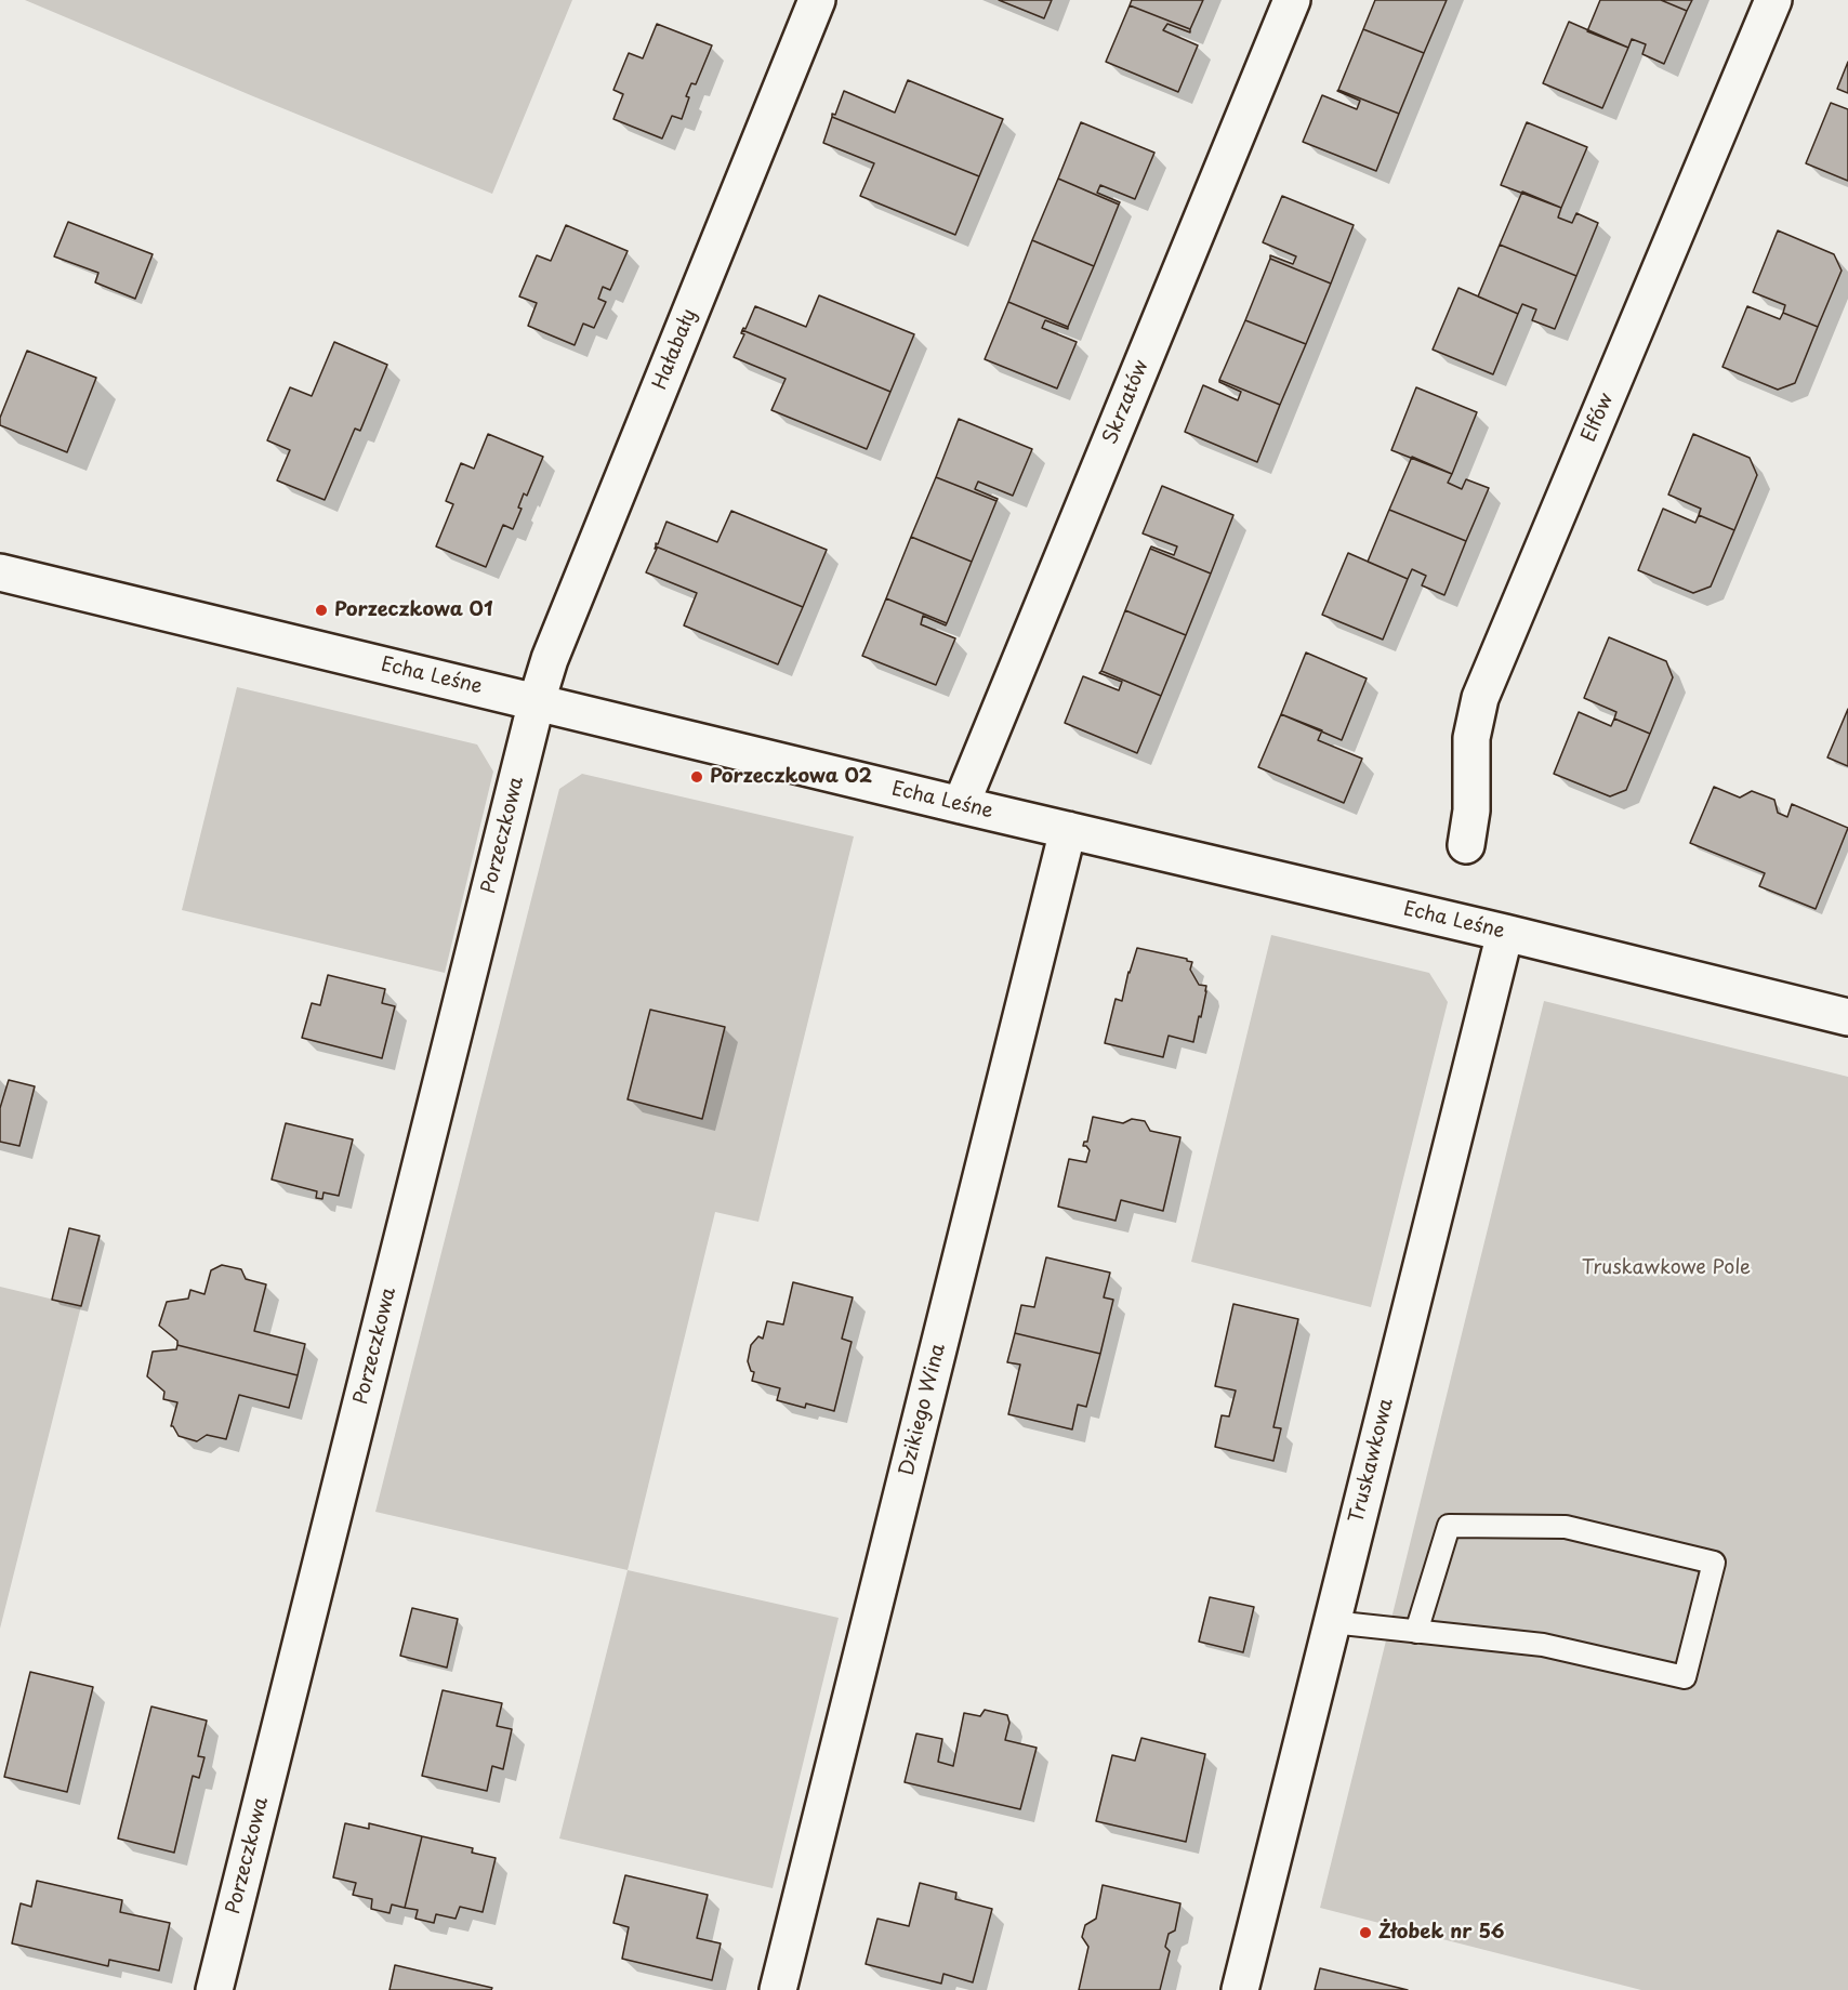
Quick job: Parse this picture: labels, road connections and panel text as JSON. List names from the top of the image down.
{
  "streets": {
    "street": [
      "Hałabały",
      "Skrzatów",
      "Elfów",
      "Echa Leśne",
      "Porzeczkowa",
      "Dzikiego Wina",
      "Truskawkowa"
    ]
  },
  "crossings": [
    ["Hałabały", "Echa Leśne"],
    ["Hałabały", "Porzeczkowa"],
    ["Skrzatów", "Echa Leśne"],
    ["Echa Leśne", "Porzeczkowa"],
    ["Echa Leśne", "Dzikiego Wina"],
    ["Echa Leśne", "Truskawkowa"]
  ],
  "parks": ["Truskawkowe Pole"],
  "places": ["Porzeczkowa 01", "Porzeczkowa 02", "Żłobek nr 56"]
}
